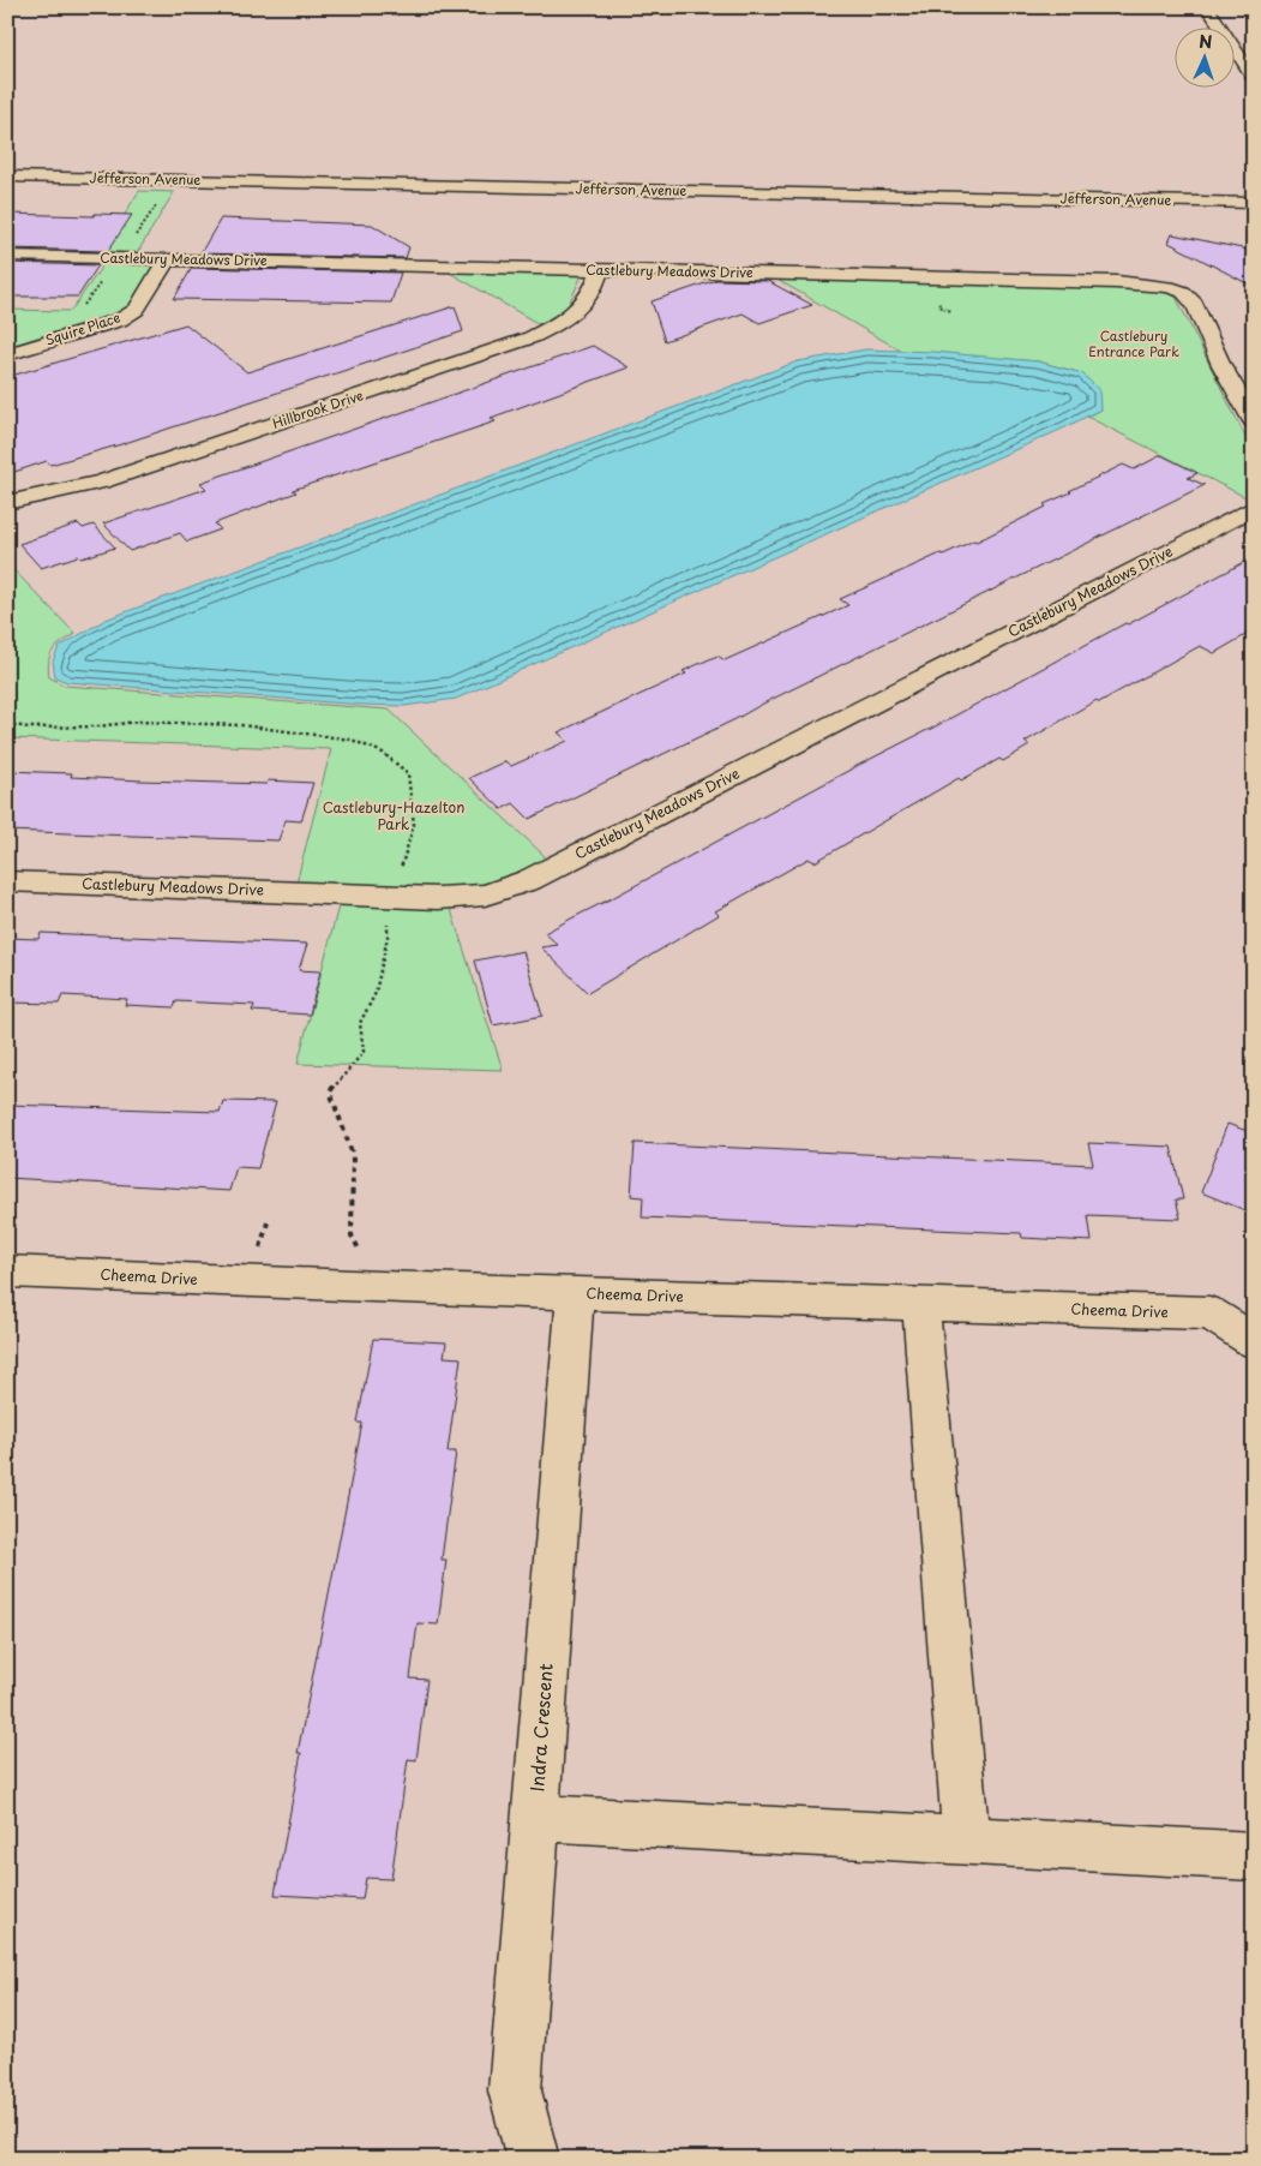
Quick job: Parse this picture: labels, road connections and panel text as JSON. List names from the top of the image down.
{
  "streets": {
    "street": [
      "Jefferson Avenue",
      "Castlebury Meadows Drive",
      "Squire Place",
      "Hillbrook Drive",
      "Cheema Drive",
      "Indra Crescent"
    ]
  },
  "crossings": [
    ["Castlebury Meadows Drive", "Squire Place"],
    ["Castlebury Meadows Drive", "Hillbrook Drive"],
    ["Cheema Drive", "Indra Crescent"]
  ],
  "parks": ["Castlebury Entrance Park", "Castlebury-Hazelton Park"],
  "north": "top"
}
